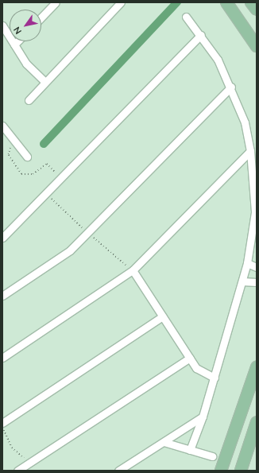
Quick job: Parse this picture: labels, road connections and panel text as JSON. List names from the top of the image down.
{
  "north": "bottom left"
}
